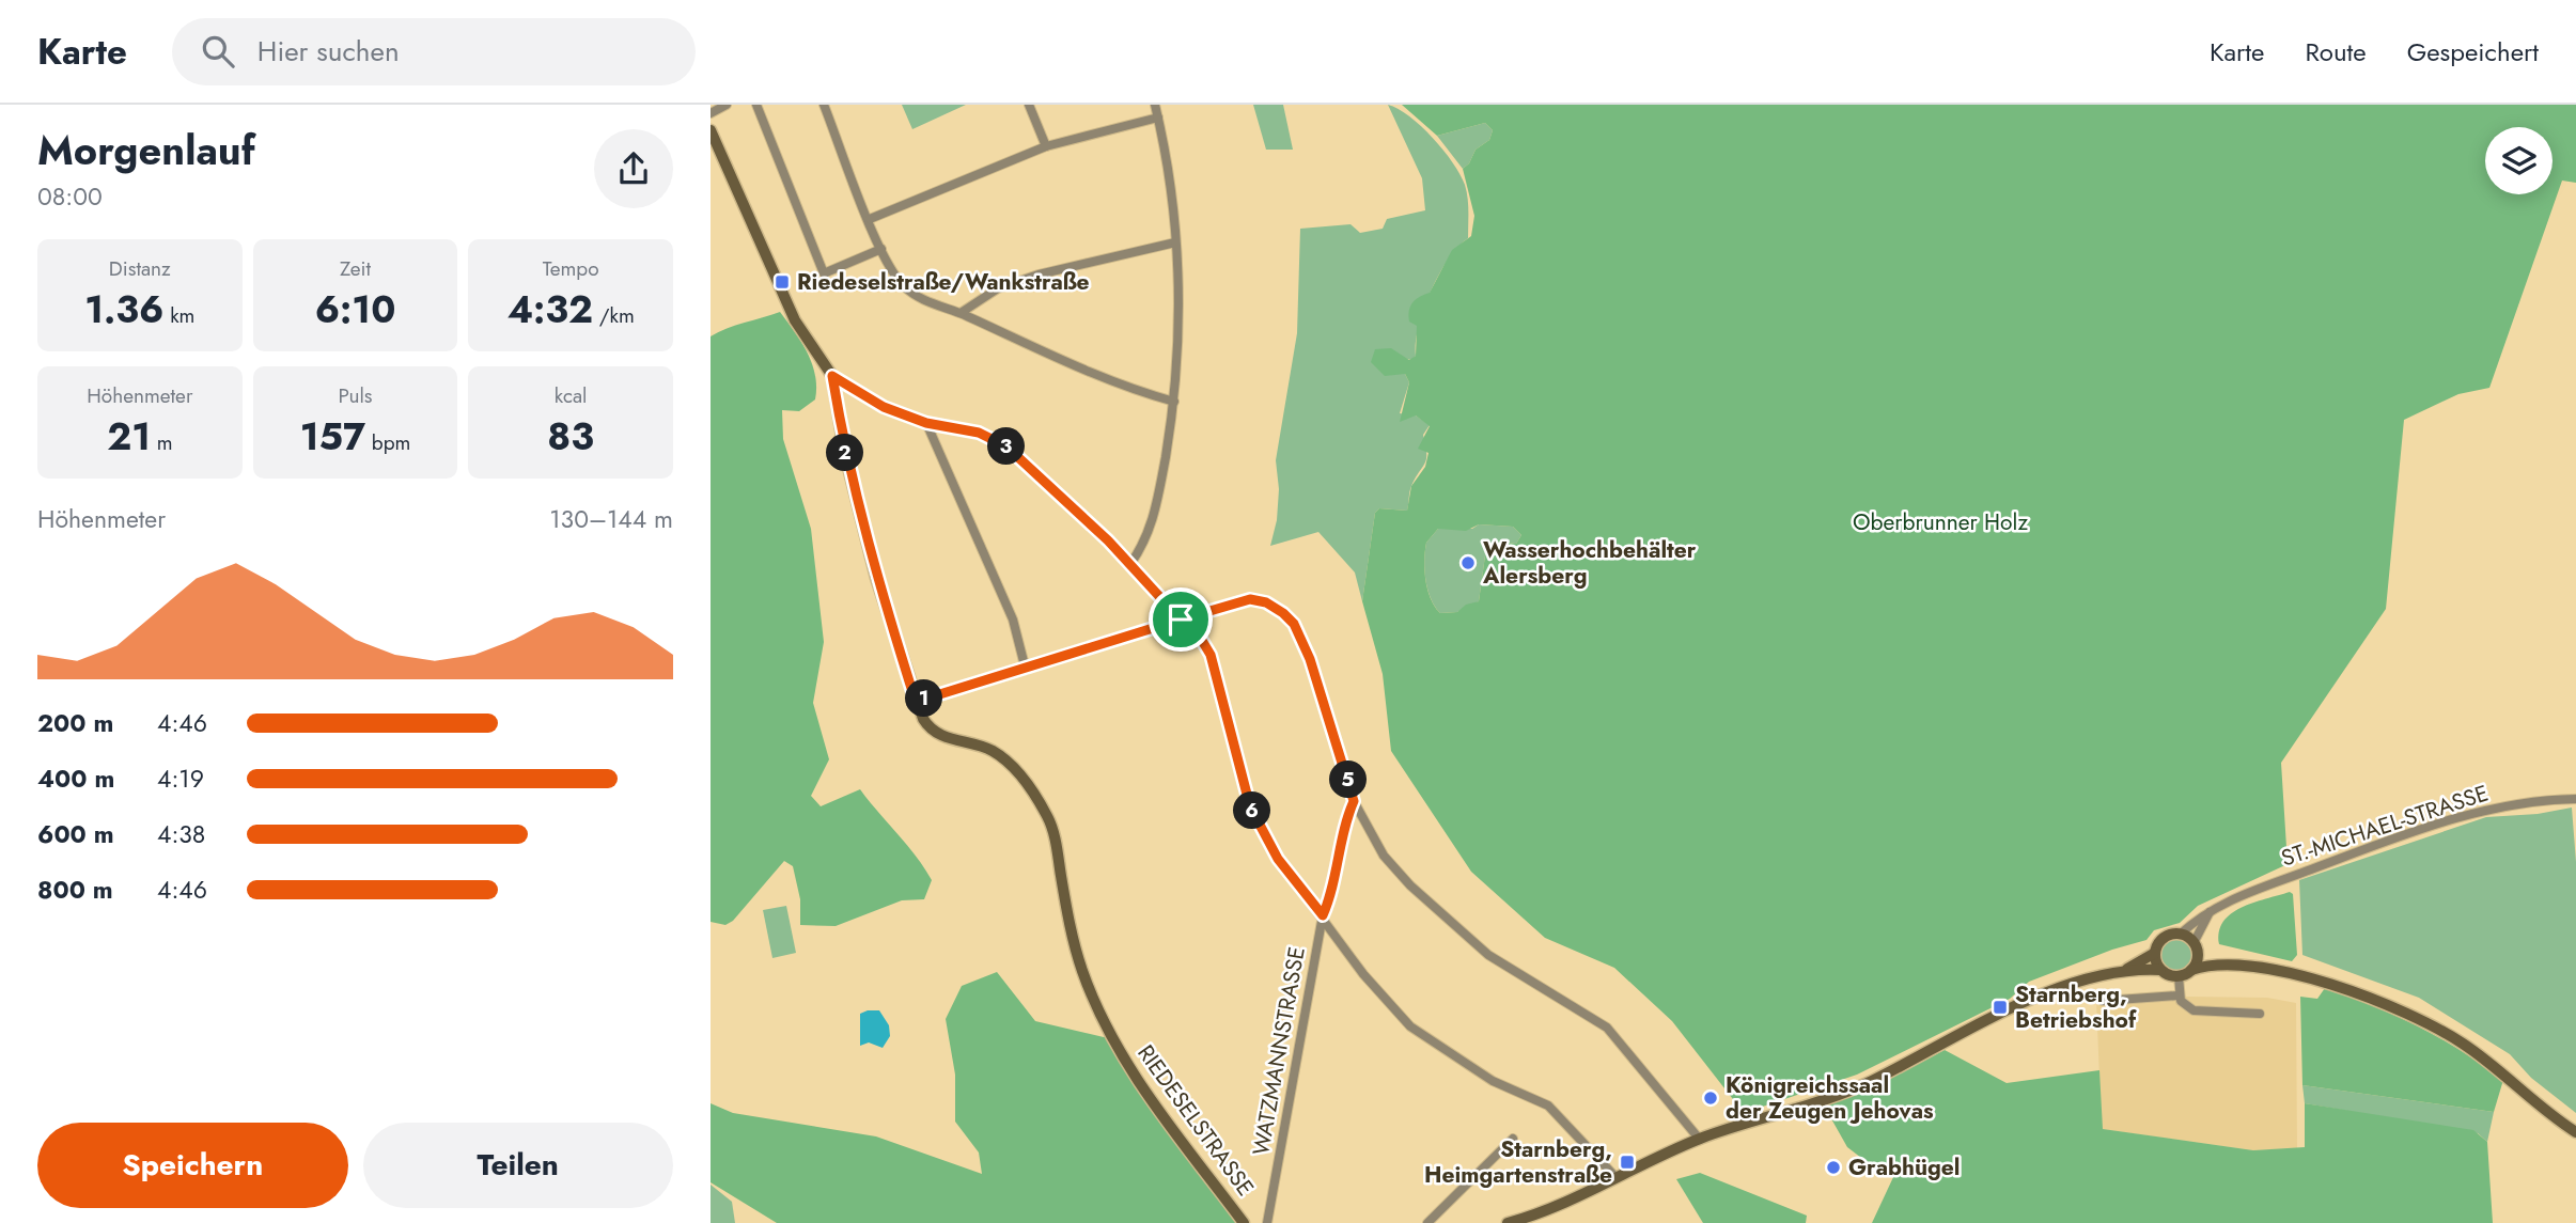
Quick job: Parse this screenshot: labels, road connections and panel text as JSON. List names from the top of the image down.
{
  "streets": {
    "street": ["ST.-MICHAEL-STRASSE", "WATZMANNSTRASSE", "RIEDESELSTRASSE"]
  },
  "parks": ["Oberbrunner Holz"],
  "places": {
    "transit": ["Riedeselstraße/Wankstraße", "Starnberg, Betriebshof", "Starnberg, Heimgartenstraße"],
    "other": ["Wasserhochbehälter Alersberg", "Königreichssaal der Zeugen Jehovas", "Grabhügel"]
  },
  "page": {
    "header": "Karte",
    "search": "Hier suchen",
    "nav": ["Karte", "Route", "Gespeichert"],
    "heading": ["Morgenlauf", "08:00"],
    "stats": [
      ["Distanz", "1.36 km"],
      ["Zeit", "6:10"],
      ["Tempo", "4:32 /km"],
      ["Höhenmeter", "21 m"],
      ["Puls", "157 bpm"],
      ["kcal", "83"]
    ],
    "pins": [
      "3",
      "2",
      "1",
      "5",
      "6"
    ],
    "chart": ["Höhenmeter", "130–144 m"],
    "list": [
      {
        "name": "200 m",
        "note": "4:46"
      },
      {
        "name": "400 m",
        "note": "4:19"
      },
      {
        "name": "600 m",
        "note": "4:38"
      },
      {
        "name": "800 m",
        "note": "4:46"
      }
    ],
    "buttons": ["Speichern", "Teilen"]
  }
}
